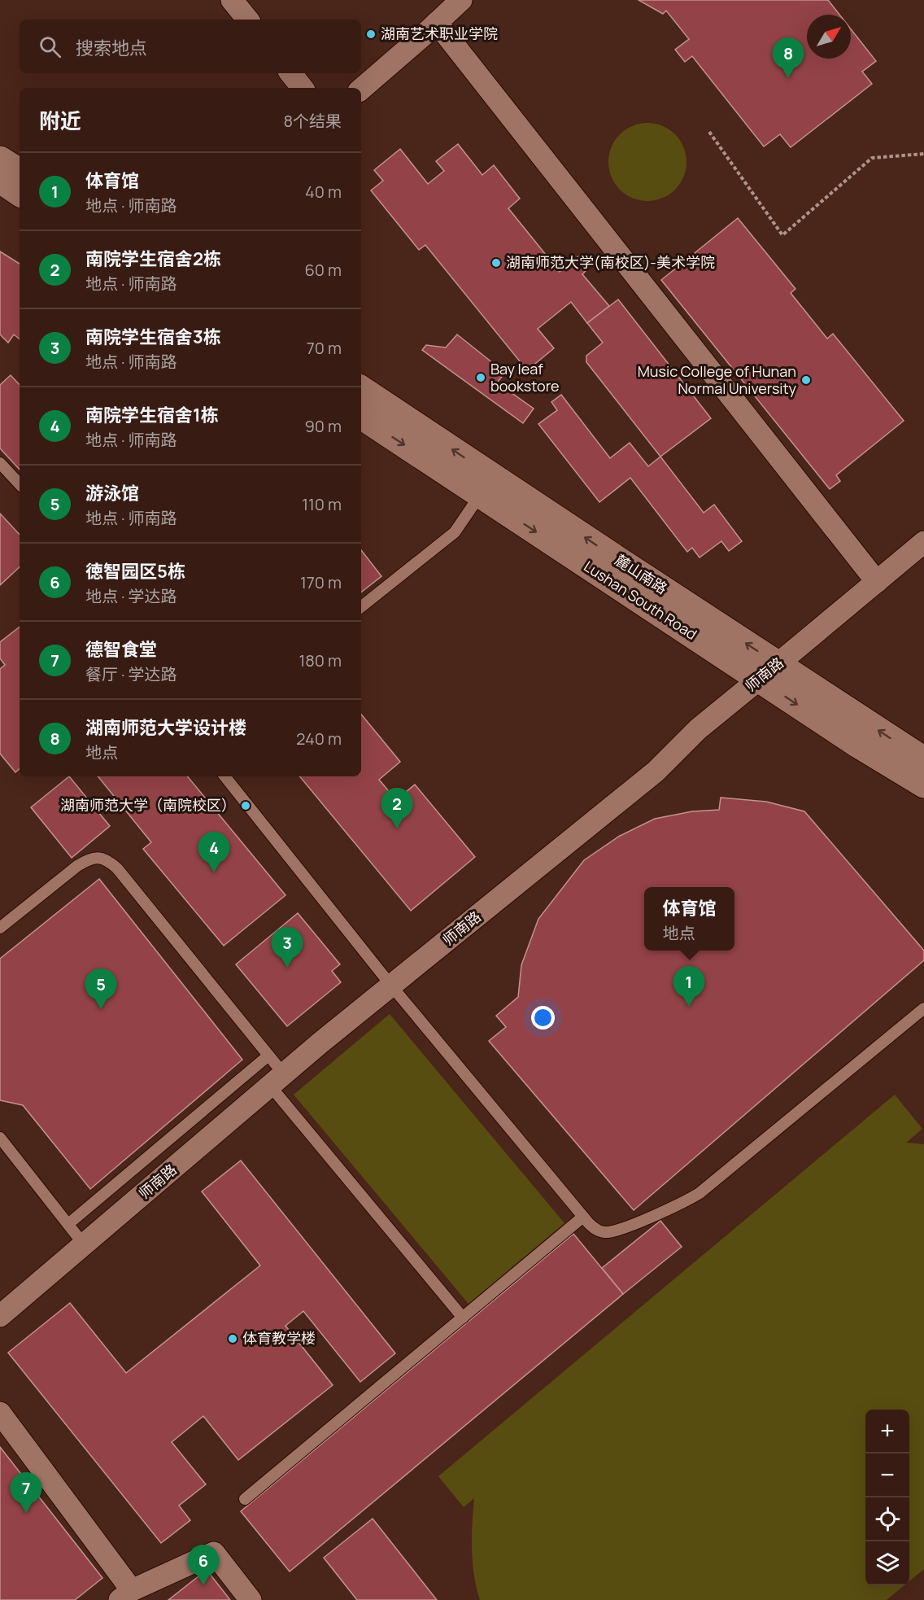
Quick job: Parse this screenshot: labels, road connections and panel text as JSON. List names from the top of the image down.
{
  "streets": {
    "main road": ["Lushan South Road"],
    "street": ["师南路"]
  },
  "crossings": [
    ["Lushan South Road", "师南路"]
  ],
  "places": [
    "湖南艺术职业学院",
    "湖南师范大学(南校区)-美术学院",
    "Bay leaf bookstore",
    "Music College of Hunan Normal University",
    "湖南师范大学（南院校区）",
    "体育教学楼"
  ],
  "north": "top right",
  "page": {
    "search": "搜索地点",
    "pins": [
      "8",
      "2",
      "4",
      "3",
      "1",
      "5",
      "7",
      "6"
    ],
    "heading": ["附近", "8个结果"],
    "list": [
      {
        "mark": "1",
        "name": "体育馆",
        "note": "地点 · 师南路",
        "value": "40 m"
      },
      {
        "mark": "2",
        "name": "南院学生宿舍2栋",
        "note": "地点 · 师南路",
        "value": "60 m"
      },
      {
        "mark": "3",
        "name": "南院学生宿舍3栋",
        "note": "地点 · 师南路",
        "value": "70 m"
      },
      {
        "mark": "4",
        "name": "南院学生宿舍1栋",
        "note": "地点 · 师南路",
        "value": "90 m"
      },
      {
        "mark": "5",
        "name": "游泳馆",
        "note": "地点 · 师南路",
        "value": "110 m"
      },
      {
        "mark": "6",
        "name": "徳智园区5栋",
        "note": "地点 · 学达路",
        "value": "170 m"
      },
      {
        "mark": "7",
        "name": "德智食堂",
        "note": "餐厅 · 学达路",
        "value": "180 m"
      },
      {
        "mark": "8",
        "name": "湖南师范大学设计楼",
        "note": "地点",
        "value": "240 m"
      }
    ],
    "popup": ["体育馆", "地点"],
    "map_buttons": ["+", "−"]
  }
}
